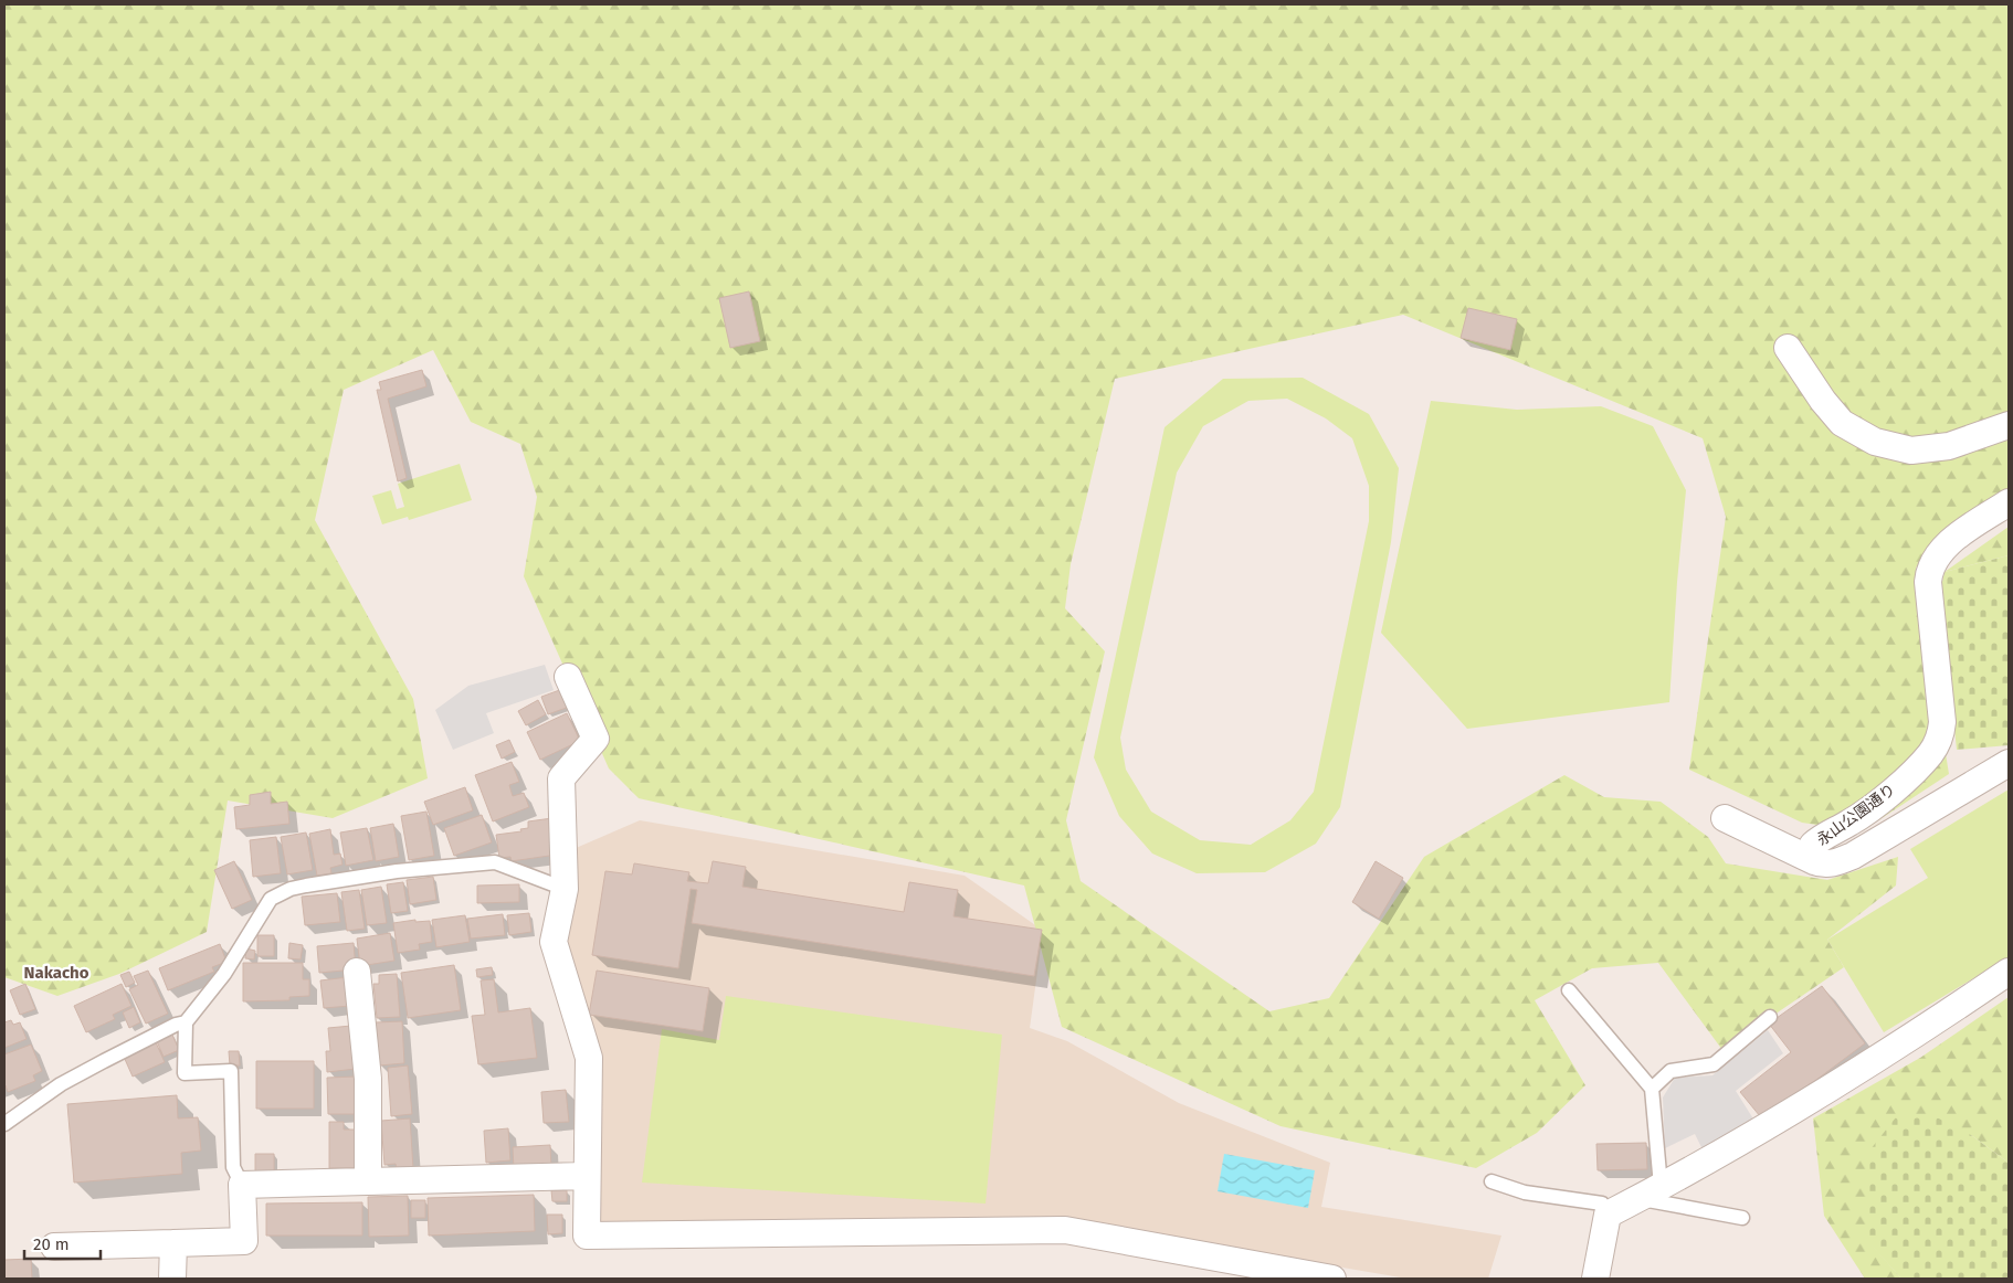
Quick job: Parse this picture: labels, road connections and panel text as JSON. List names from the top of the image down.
{
  "streets": {
    "street": ["永山公園通り"]
  },
  "districts": ["Nakacho"],
  "scale_bar": "20 m"
}
